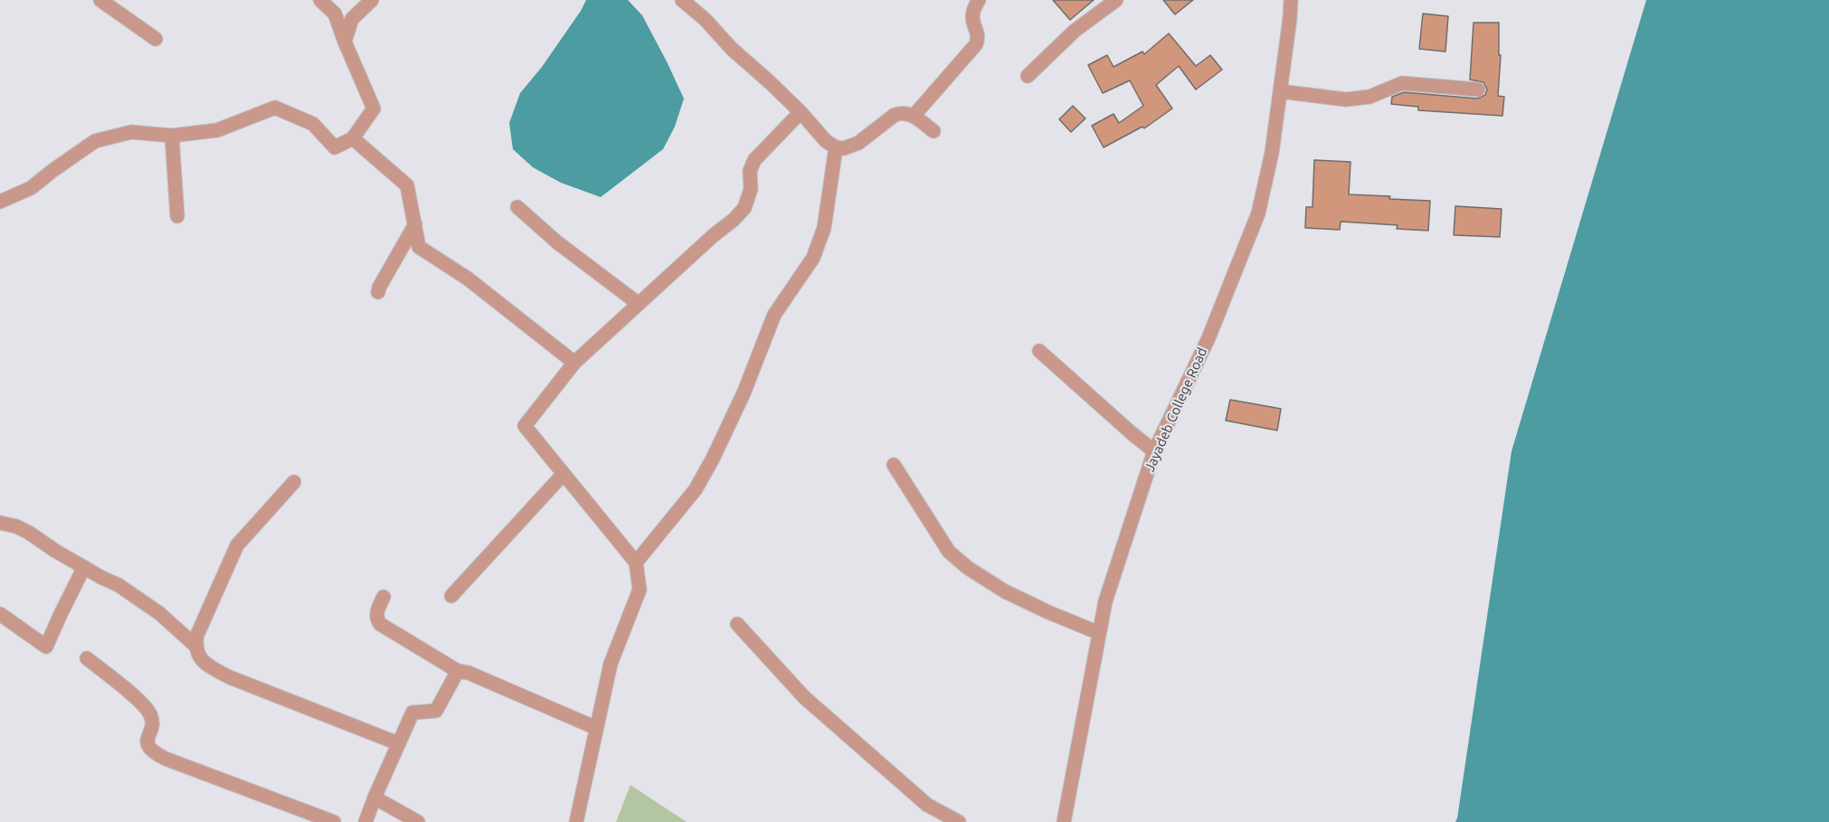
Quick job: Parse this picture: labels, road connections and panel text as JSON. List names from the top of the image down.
{
  "streets": {
    "street": ["Jayadeb College Road"]
  }
}
